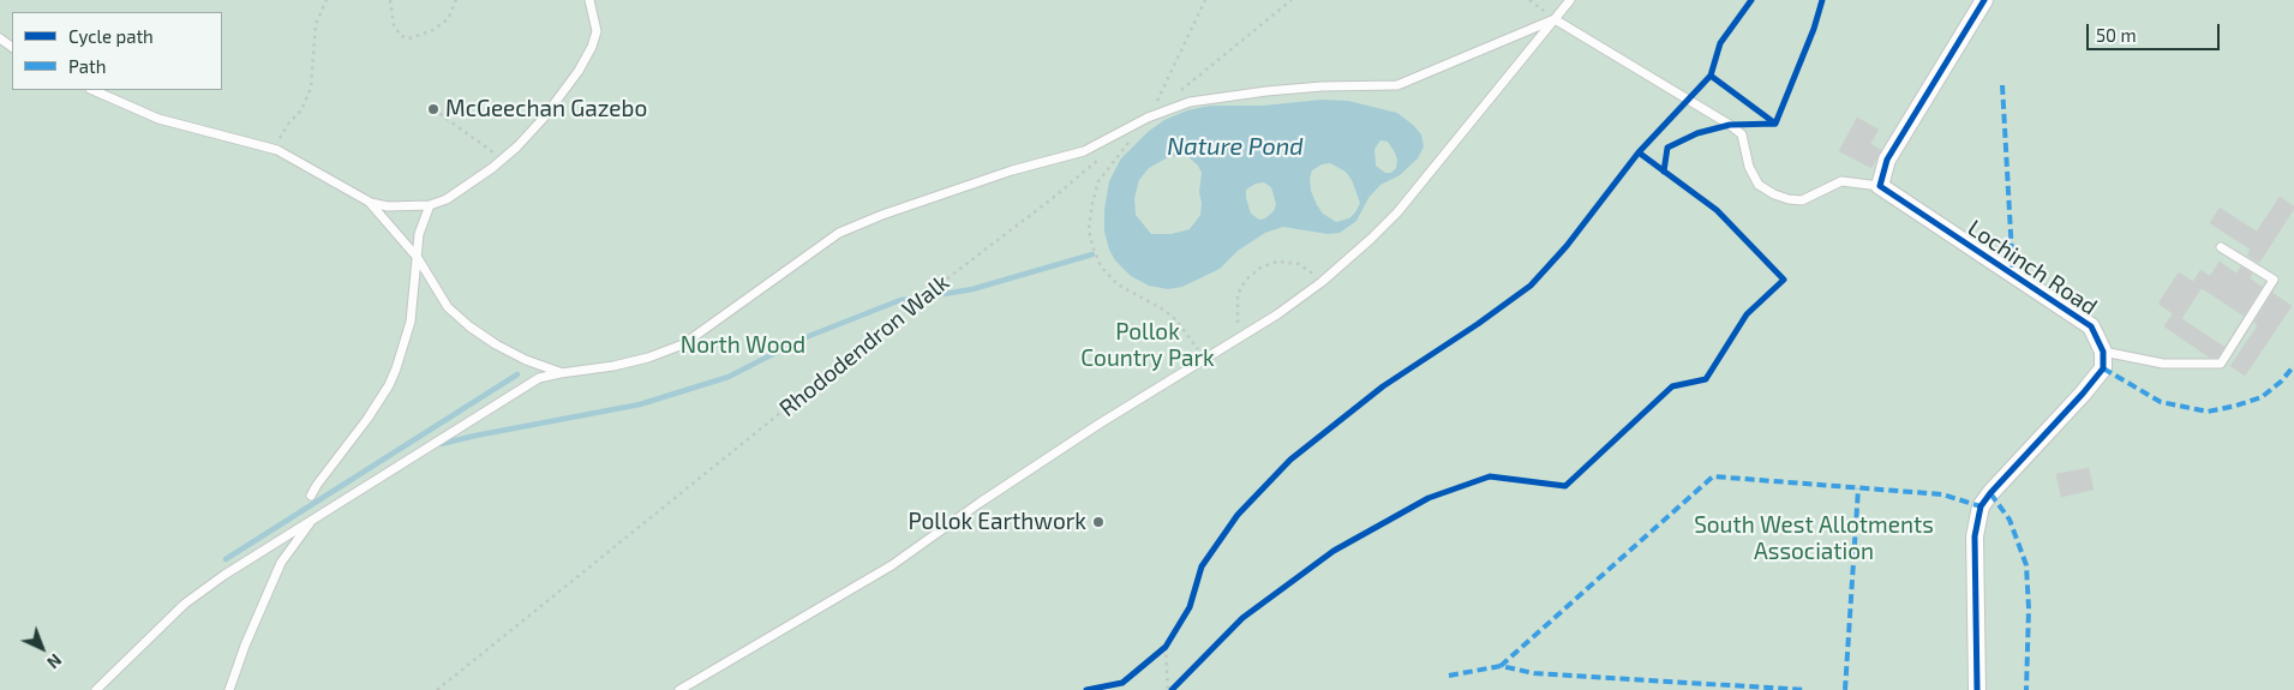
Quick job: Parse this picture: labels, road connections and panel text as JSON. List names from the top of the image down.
{
  "streets": {
    "street": ["Lochinch Road"],
    "path": ["Rhododendron Walk"]
  },
  "water": ["Nature Pond"],
  "parks": ["Pollok Country Park", "North Wood", "South West Allotments Association"],
  "places": ["McGeechan Gazebo", "Pollok Earthwork"],
  "legend": ["Cycle path", "Path"],
  "scale_bar": "50 m",
  "north": "bottom right"
}
